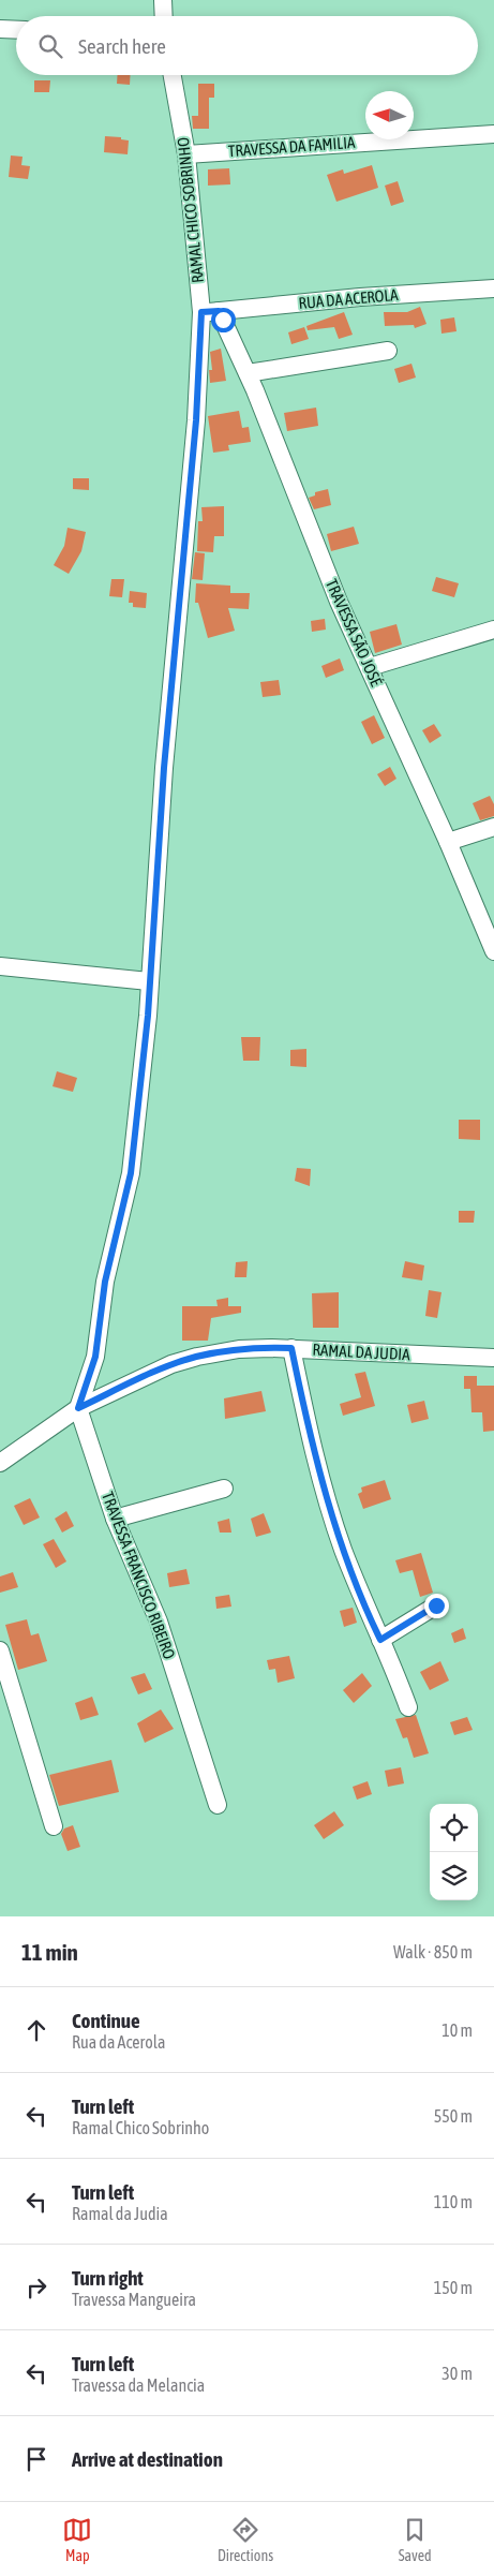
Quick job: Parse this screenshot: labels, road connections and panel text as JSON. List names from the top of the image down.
{
  "streets": {
    "street": [
      "TRAVESSA DA FAMILIA",
      "RAMAL CHICO SOBRINHO",
      "RUA DA ACEROLA",
      "TRAVESSA SÃO JOSÉ",
      "RAMAL DA JUDIA",
      "TRAVESSA FRANCISCO RIBEIRO"
    ]
  },
  "crossings": [
    ["TRAVESSA DA FAMILIA", "RAMAL CHICO SOBRINHO"],
    ["RAMAL CHICO SOBRINHO", "RUA DA ACEROLA"],
    ["RAMAL CHICO SOBRINHO", "TRAVESSA SÃO JOSÉ"],
    ["RAMAL CHICO SOBRINHO", "RAMAL DA JUDIA"],
    ["RAMAL CHICO SOBRINHO", "TRAVESSA FRANCISCO RIBEIRO"],
    ["RUA DA ACEROLA", "TRAVESSA SÃO JOSÉ"],
    ["RAMAL DA JUDIA", "TRAVESSA FRANCISCO RIBEIRO"]
  ],
  "north": "left",
  "page": {
    "search": "Search here",
    "heading": ["11 min", "Walk · 850 m"],
    "list": [
      ["Continue", "Rua da Acerola", "10 m"],
      ["Turn left", "Ramal Chico Sobrinho", "550 m"],
      ["Turn left", "Ramal da Judia", "110 m"],
      ["Turn right", "Travessa Mangueira", "150 m"],
      ["Turn left", "Travessa da Melancia", "30 m"],
      "Arrive at destination"
    ],
    "nav": ["Map", "Directions", "Saved"]
  }
}
